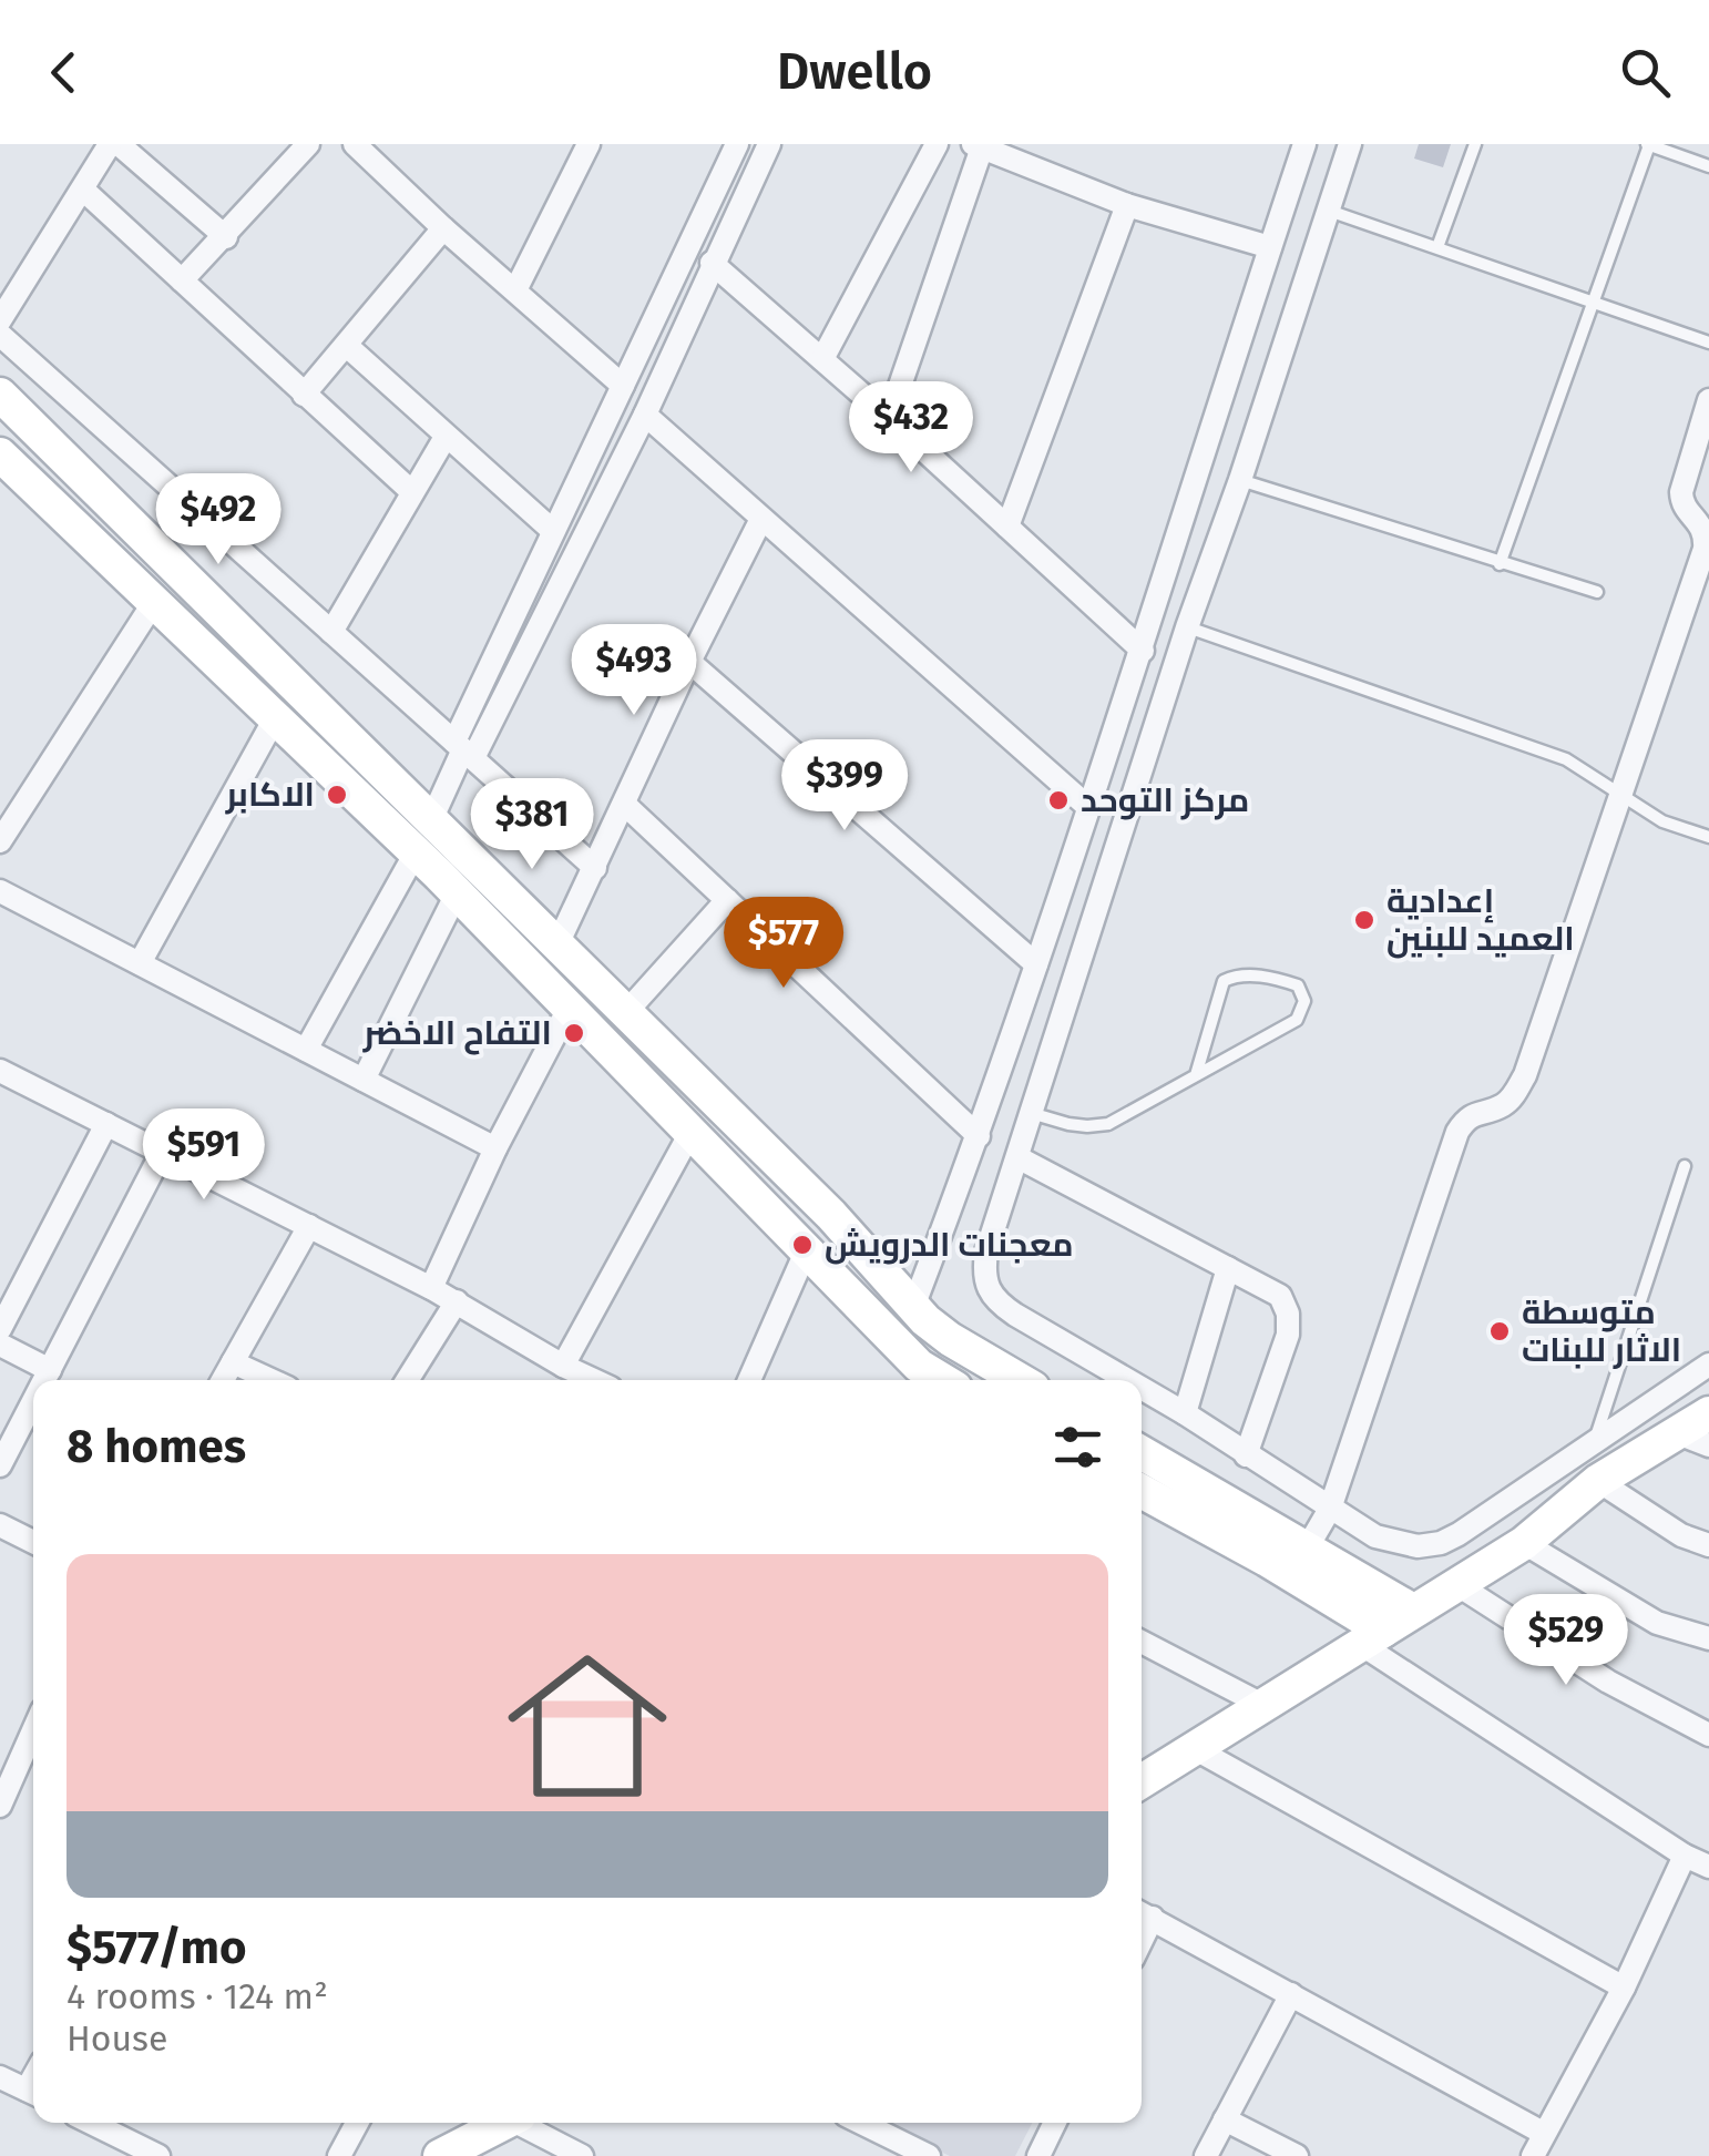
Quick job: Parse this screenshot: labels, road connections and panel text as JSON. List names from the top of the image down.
{
  "places": [
    "الاكابر",
    "مركز التوحد",
    "إعدادية العميد للبنين",
    "التفاح الاخضر",
    "معجنات الدرويش",
    "متوسطة الاثار للبنات"
  ],
  "page": {
    "header": "Dwello",
    "price": [
      "$432",
      "$492",
      "$493",
      "$399",
      "$381",
      "$577",
      "$591",
      "$529"
    ],
    "heading": "8 homes",
    "list": [
      {
        "name": "$577/mo",
        "note": "4 rooms · 124 m² · House"
      }
    ]
  }
}
